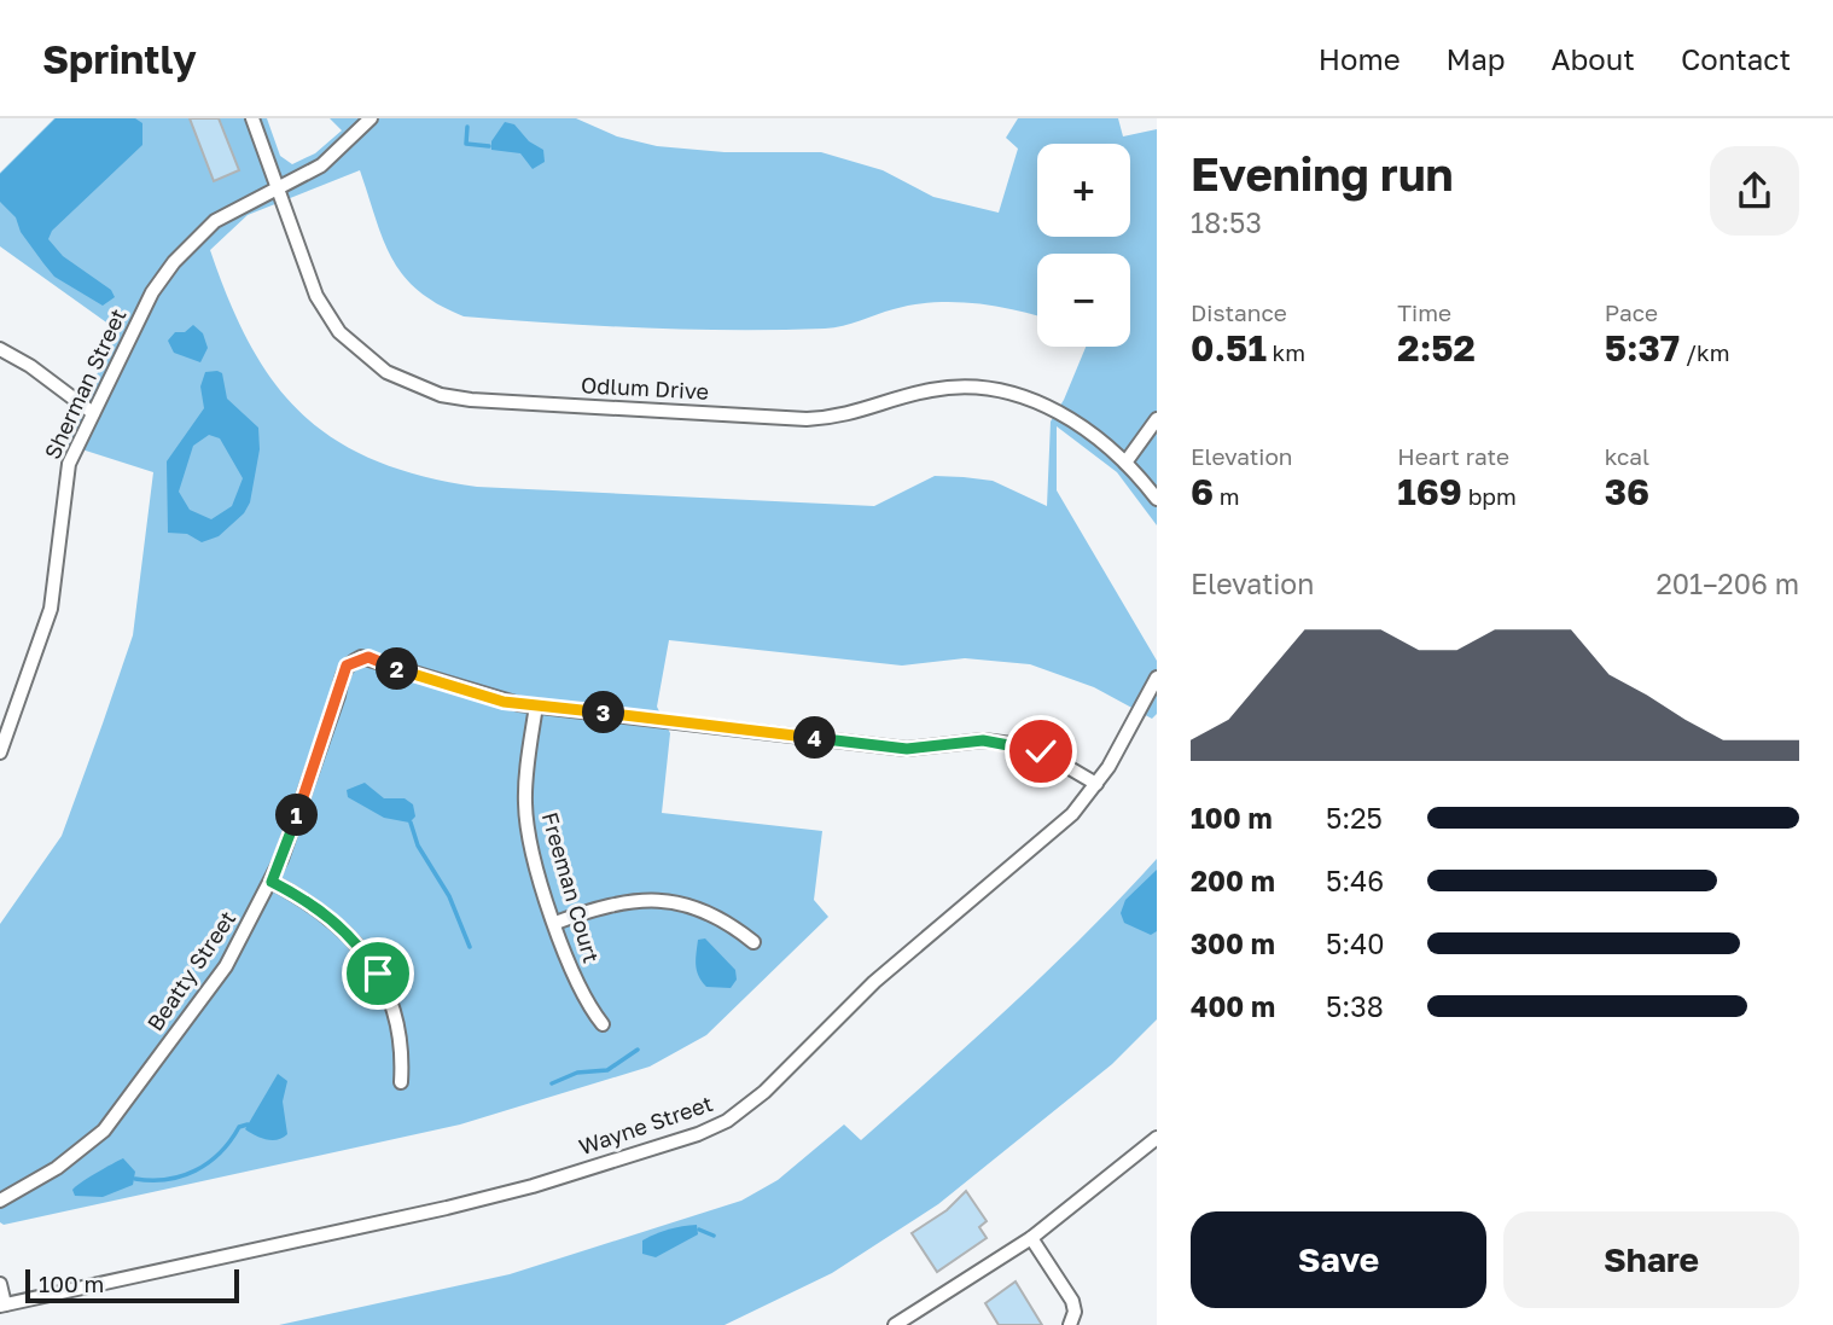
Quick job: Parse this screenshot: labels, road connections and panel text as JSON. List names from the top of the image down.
{
  "streets": {
    "street": [
      "Sherman Street",
      "Odlum Drive",
      "Freeman Court",
      "Beatty Street",
      "Wayne Street"
    ]
  },
  "crossings": [
    ["Sherman Street", "Odlum Drive"],
    ["Freeman Court", "Beatty Street"]
  ],
  "scale_bar": "100 m",
  "page": {
    "header": "Sprintly",
    "nav": [
      "Home",
      "Map",
      "About",
      "Contact"
    ],
    "heading": ["Evening run", "18:53"],
    "map_buttons": ["+", "−"],
    "stats": [
      ["Distance", "0.51 km"],
      ["Time", "2:52"],
      ["Pace", "5:37 /km"],
      ["Elevation", "6 m"],
      ["Heart rate", "169 bpm"],
      ["kcal", "36"]
    ],
    "chart": ["Elevation", "201–206 m"],
    "pins": [
      "2",
      "3",
      "4",
      "1"
    ],
    "list": [
      {
        "name": "100 m",
        "note": "5:25"
      },
      {
        "name": "200 m",
        "note": "5:46"
      },
      {
        "name": "300 m",
        "note": "5:40"
      },
      {
        "name": "400 m",
        "note": "5:38"
      }
    ],
    "buttons": ["Save", "Share"],
    "scale": "100 m"
  }
}
